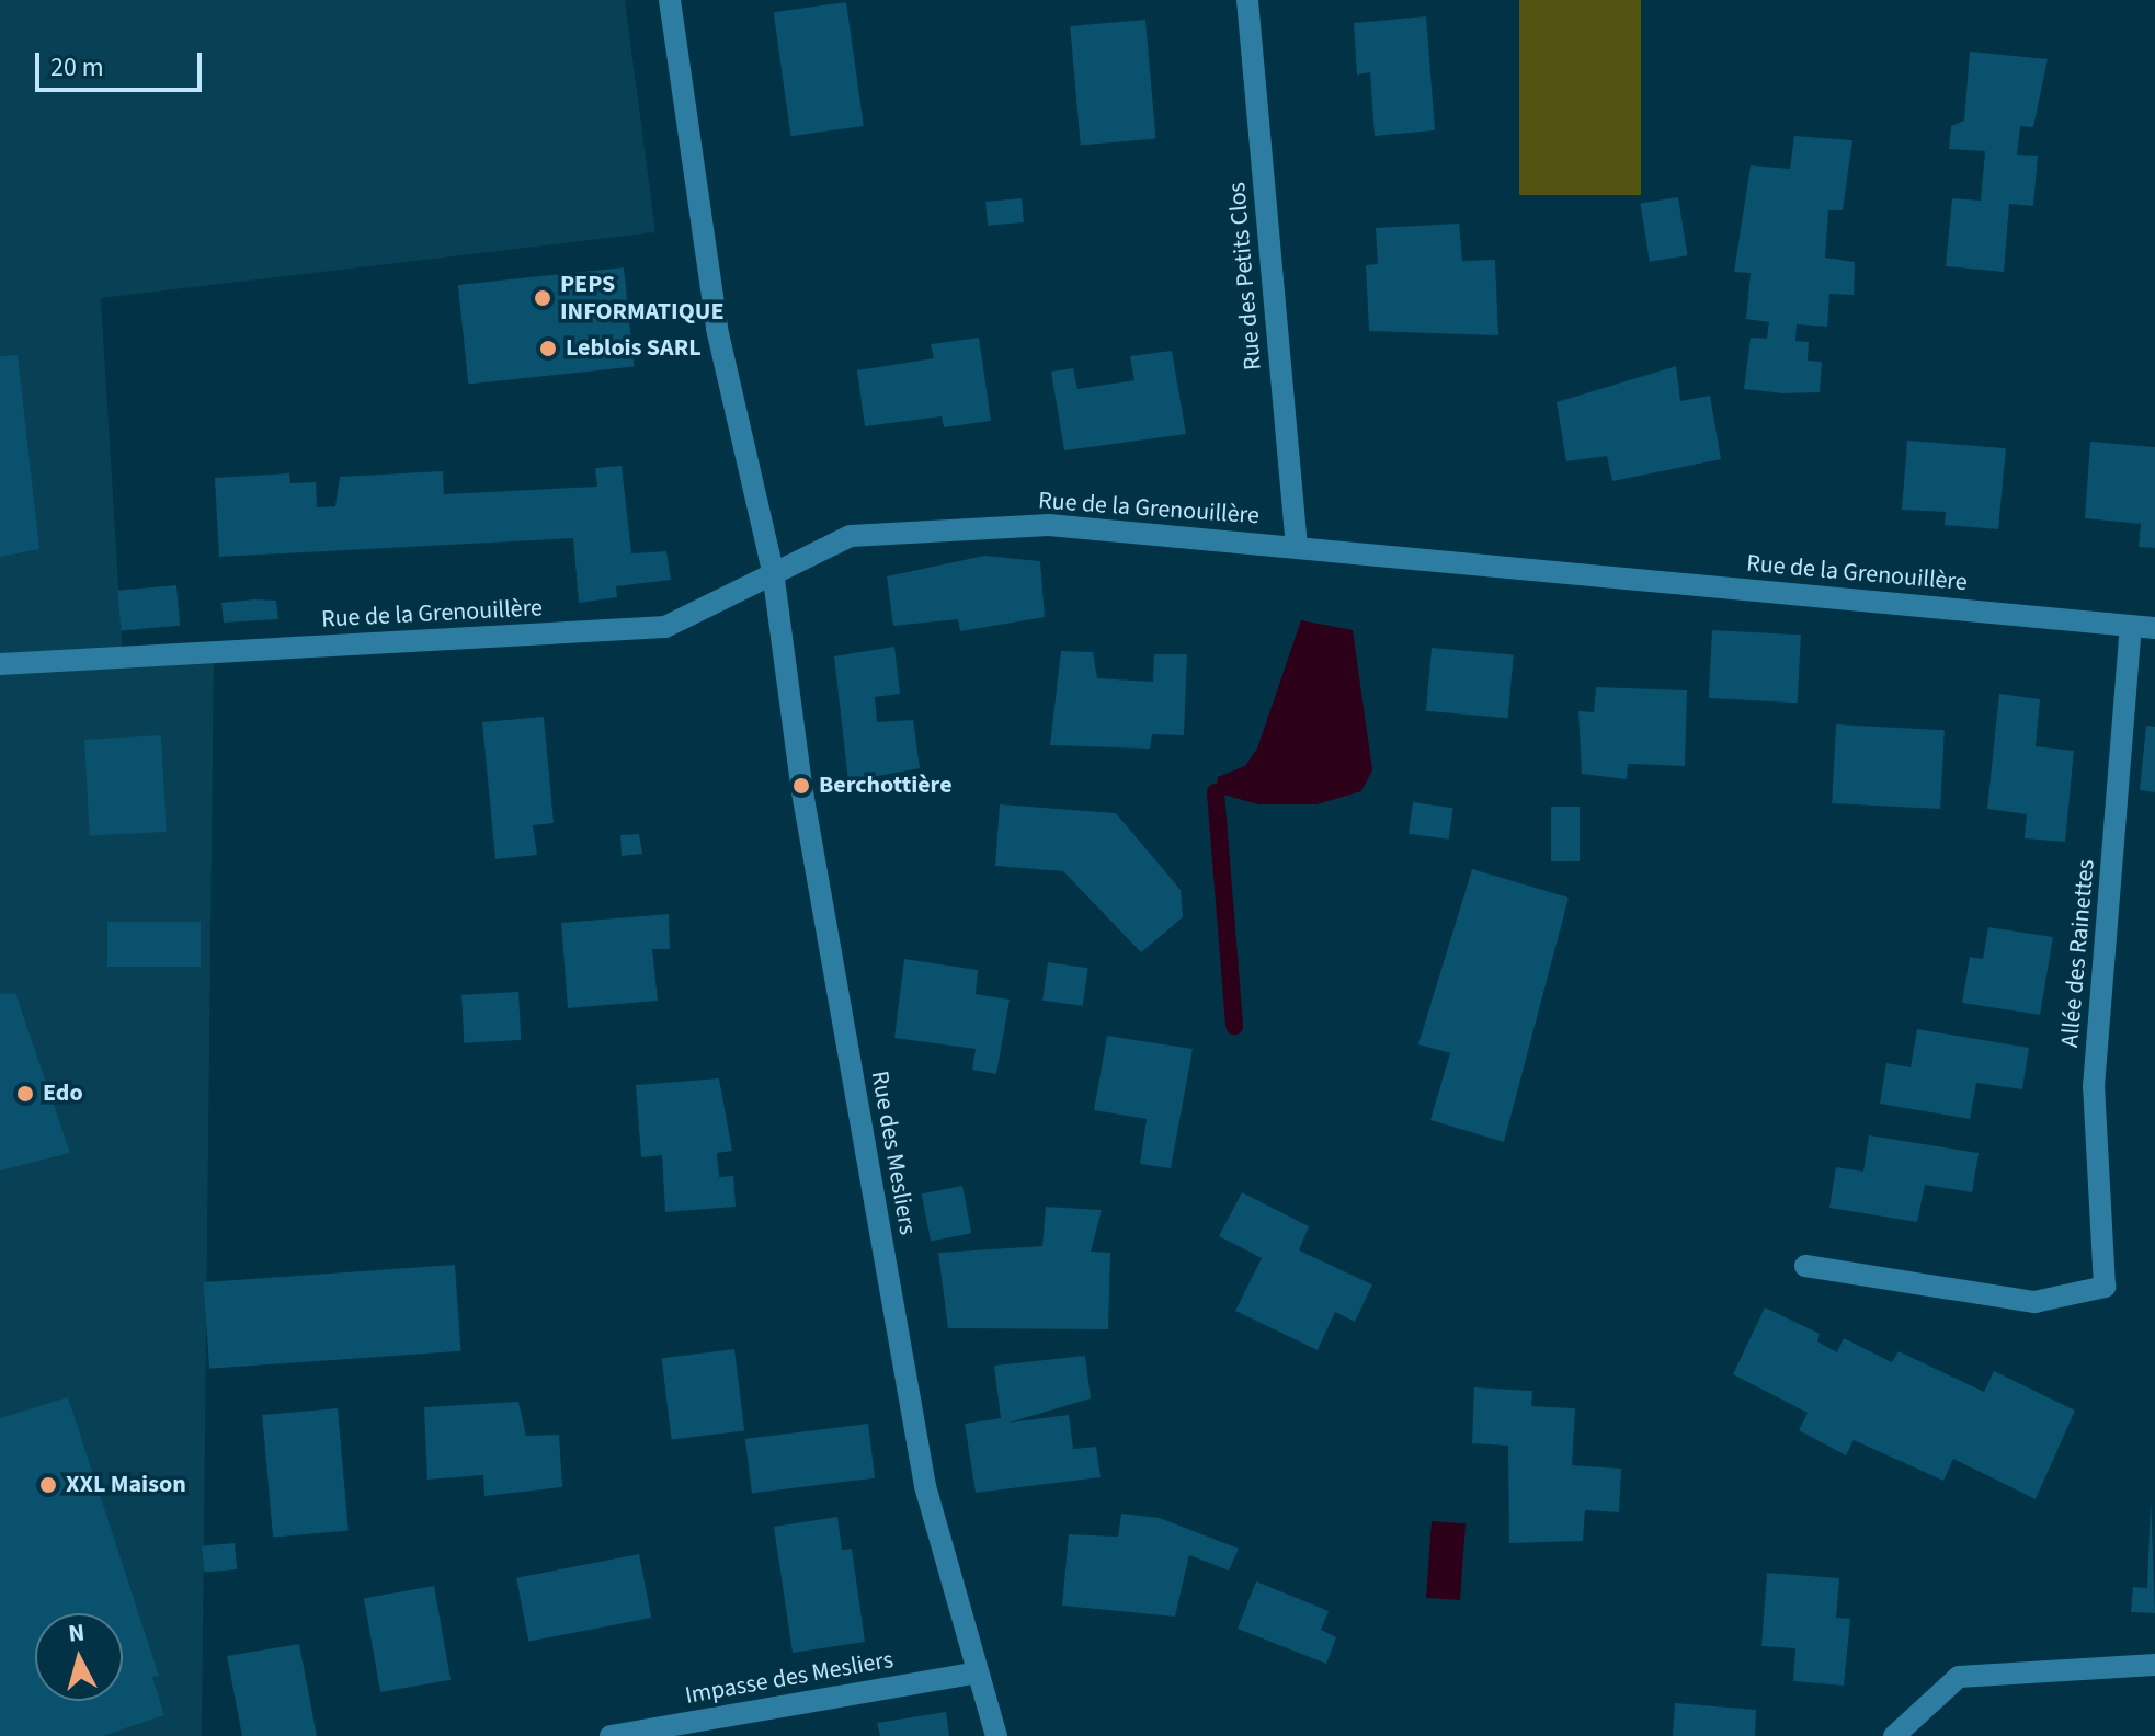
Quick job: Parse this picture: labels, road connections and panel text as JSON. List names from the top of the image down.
{
  "streets": {
    "street": [
      "Rue des Petits Clos",
      "Rue de la Grenouillère",
      "Allée des Rainettes",
      "Rue des Mesliers",
      "Impasse des Mesliers"
    ]
  },
  "crossings": [
    ["Rue des Petits Clos", "Rue de la Grenouillère"],
    ["Rue de la Grenouillère", "Allée des Rainettes"],
    ["Rue de la Grenouillère", "Rue des Mesliers"],
    ["Rue des Mesliers", "Impasse des Mesliers"]
  ],
  "places": [
    "PEPS INFORMATIQUE",
    "Leblois SARL",
    "Berchottière",
    "Edo",
    "XXL Maison"
  ],
  "scale_bar": "20 m",
  "north": "top"
}
